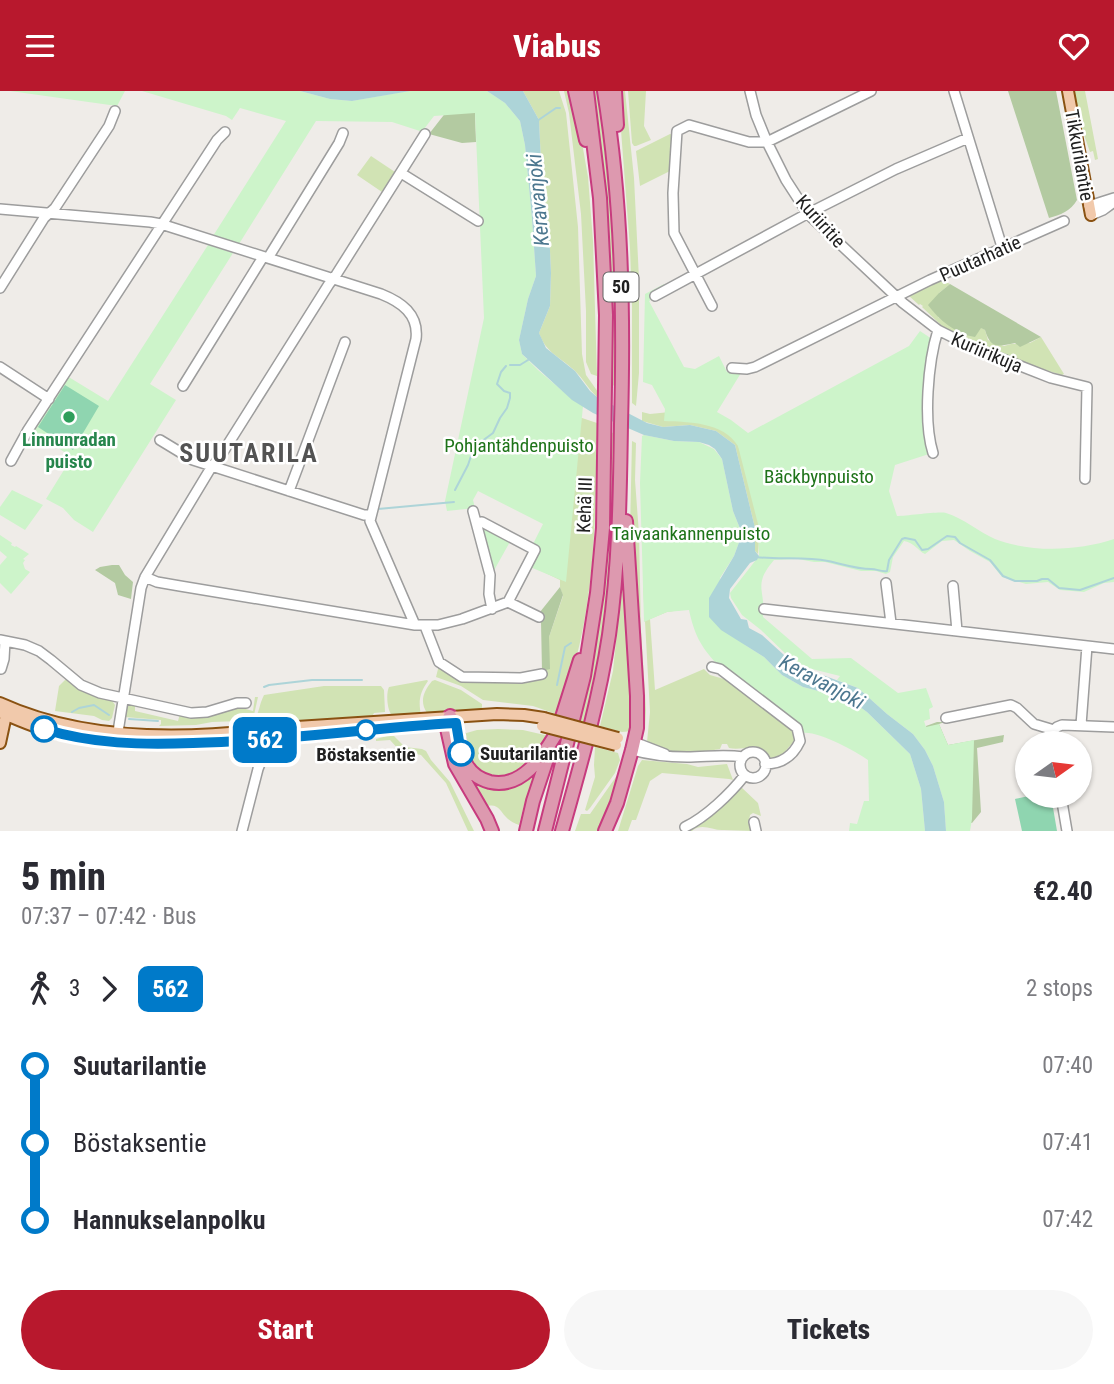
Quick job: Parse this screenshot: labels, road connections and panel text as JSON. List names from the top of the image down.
{
  "streets": {
    "highway": ["50", "Kehä III"],
    "main road": ["Tikkurilantie"],
    "street": ["Kuriiritie", "Puutarhatie", "Kuriirikuja"]
  },
  "crossings": [
    ["Kuriiritie", "Puutarhatie"],
    ["Kuriiritie", "Kuriirikuja"],
    ["Puutarhatie", "Kuriirikuja"]
  ],
  "districts": ["SUUTARILA"],
  "water": ["Keravanjoki"],
  "parks": ["Pohjantähdenpuisto", "Bäckbynpuisto", "Taivaankannenpuisto"],
  "places": ["Linnunradan puisto", "Böstaksentie", "Suutarilantie"],
  "lines": ["bus line 562"],
  "north": "right",
  "page": {
    "header": "Viabus",
    "on_map": "562",
    "heading": ["5 min", "07:37 – 07:42 · Bus", "€2.40"],
    "legs": ["3", "562", "2 stops"],
    "list": [
      {
        "name": "Suutarilantie",
        "value": "07:40"
      },
      {
        "name": "Böstaksentie",
        "value": "07:41"
      },
      {
        "name": "Hannukselanpolku",
        "value": "07:42"
      }
    ],
    "buttons": ["Start", "Tickets"]
  }
}
